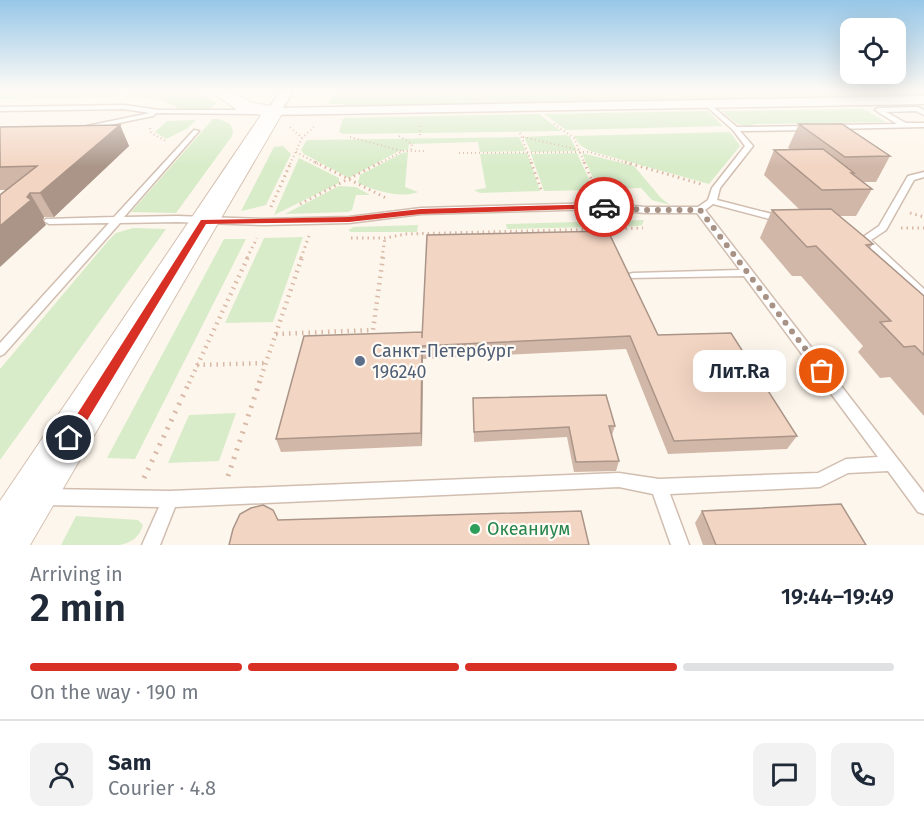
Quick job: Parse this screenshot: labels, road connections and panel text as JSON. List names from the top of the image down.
{
  "places": ["Санкт-Петербург 196240", "Лит.Ra", "Океаниум"],
  "page": {
    "bubble": "Лит.Ra",
    "heading": ["2 min", "Arriving in", "19:44–19:49"],
    "panel": ["Sam", "Courier · 4.8"],
    "bar": "On the way · 190 m"
  }
}
